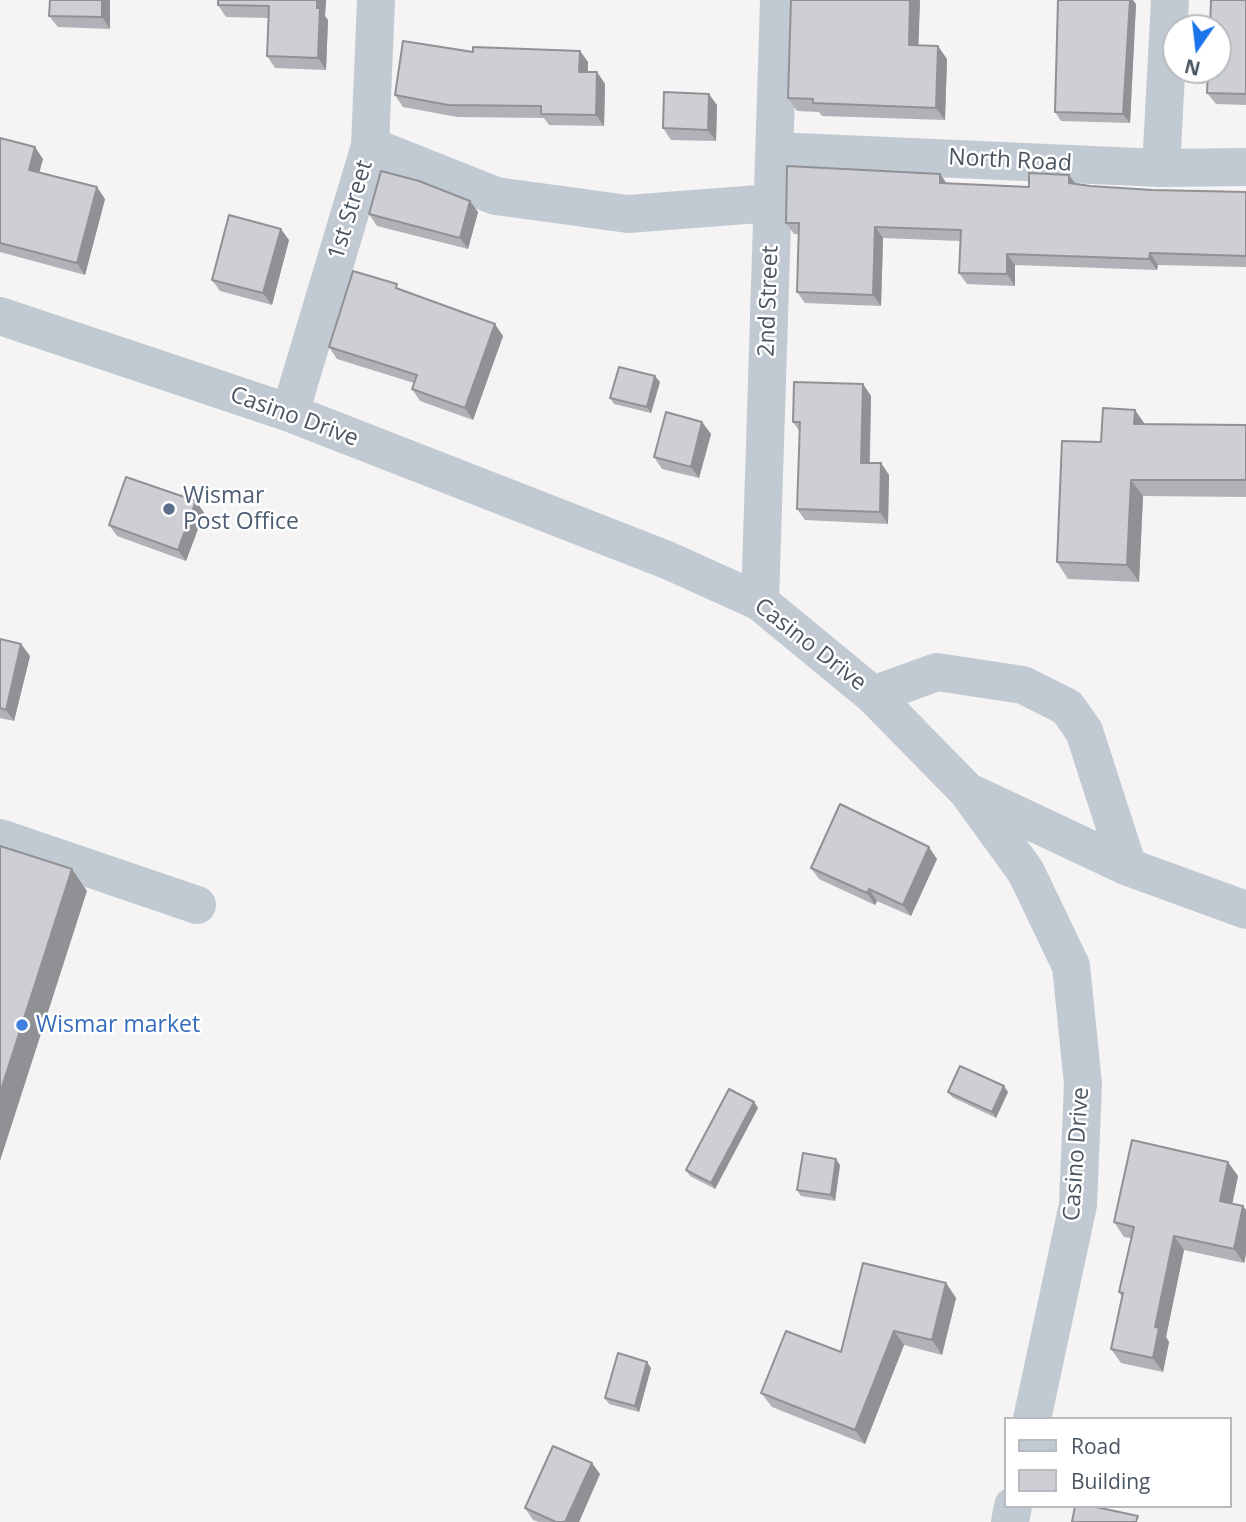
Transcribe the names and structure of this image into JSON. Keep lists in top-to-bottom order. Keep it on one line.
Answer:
{"streets":{"street":["North Road","1st Street","2nd Street","Casino Drive"]},"crossings":[["North Road","2nd Street"],["1st Street","Casino Drive"],["2nd Street","Casino Drive"]],"places":["Wismar Post Office","Wismar market"],"legend":["Road","Building"],"north":"bottom"}
